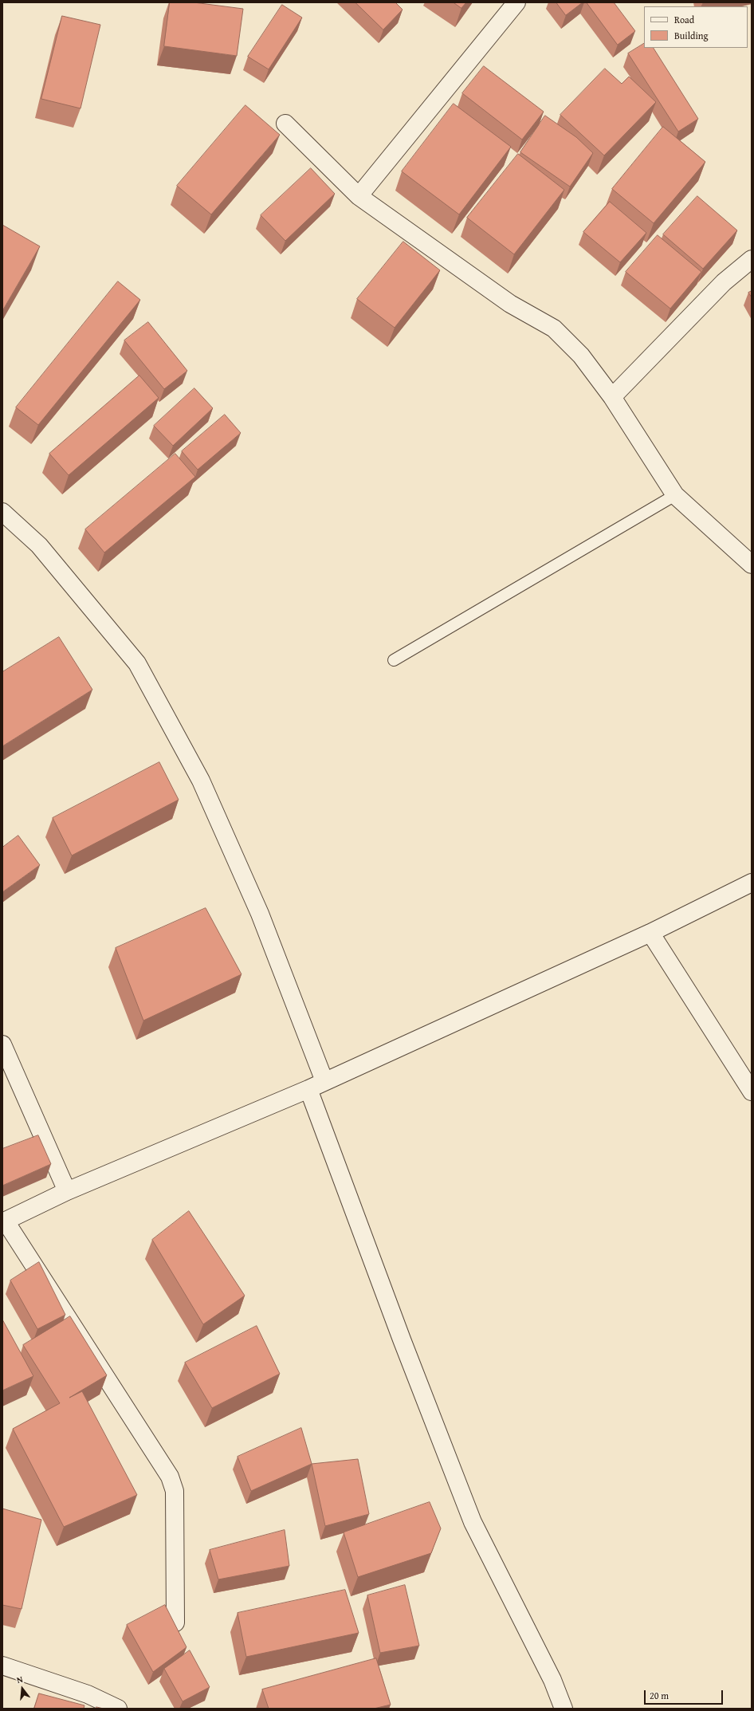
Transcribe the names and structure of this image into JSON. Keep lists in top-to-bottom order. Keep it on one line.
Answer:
{"legend":["Road","Building"],"scale_bar":"20 m","north":"top"}
